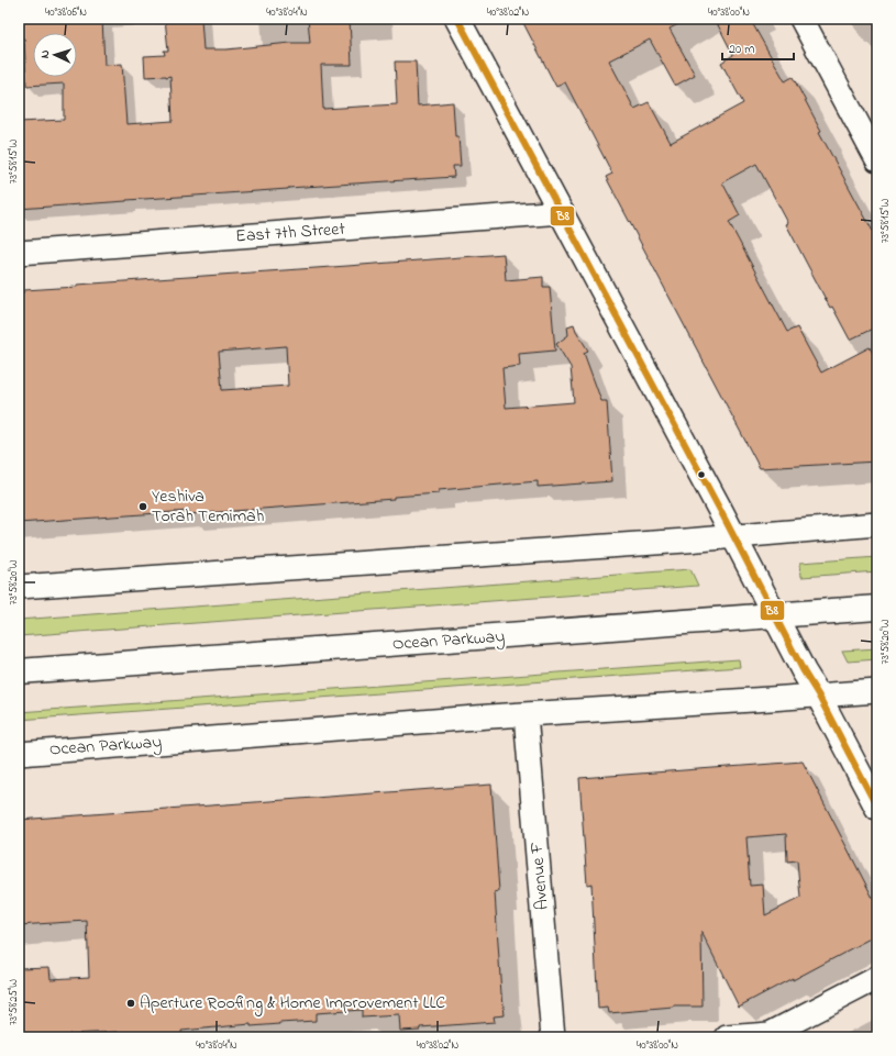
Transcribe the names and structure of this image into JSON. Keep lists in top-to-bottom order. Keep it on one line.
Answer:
{"streets":{"street":["East 7th Street","Ocean Parkway","Avenue F"]},"crossings":[["Ocean Parkway","Avenue F"]],"places":["Yeshiva Torah Temimah","Aperture Roofing & Home Improvement LLC"],"lines":["transit line B8"],"scale_bar":"20 m","north":"left","coordinates":["40°38'06\"N","40°38'04\"N","40°38'02\"N","40°38'00\"N","73°58'15\"W","73°58'20\"W","73°58'25\"W"]}
